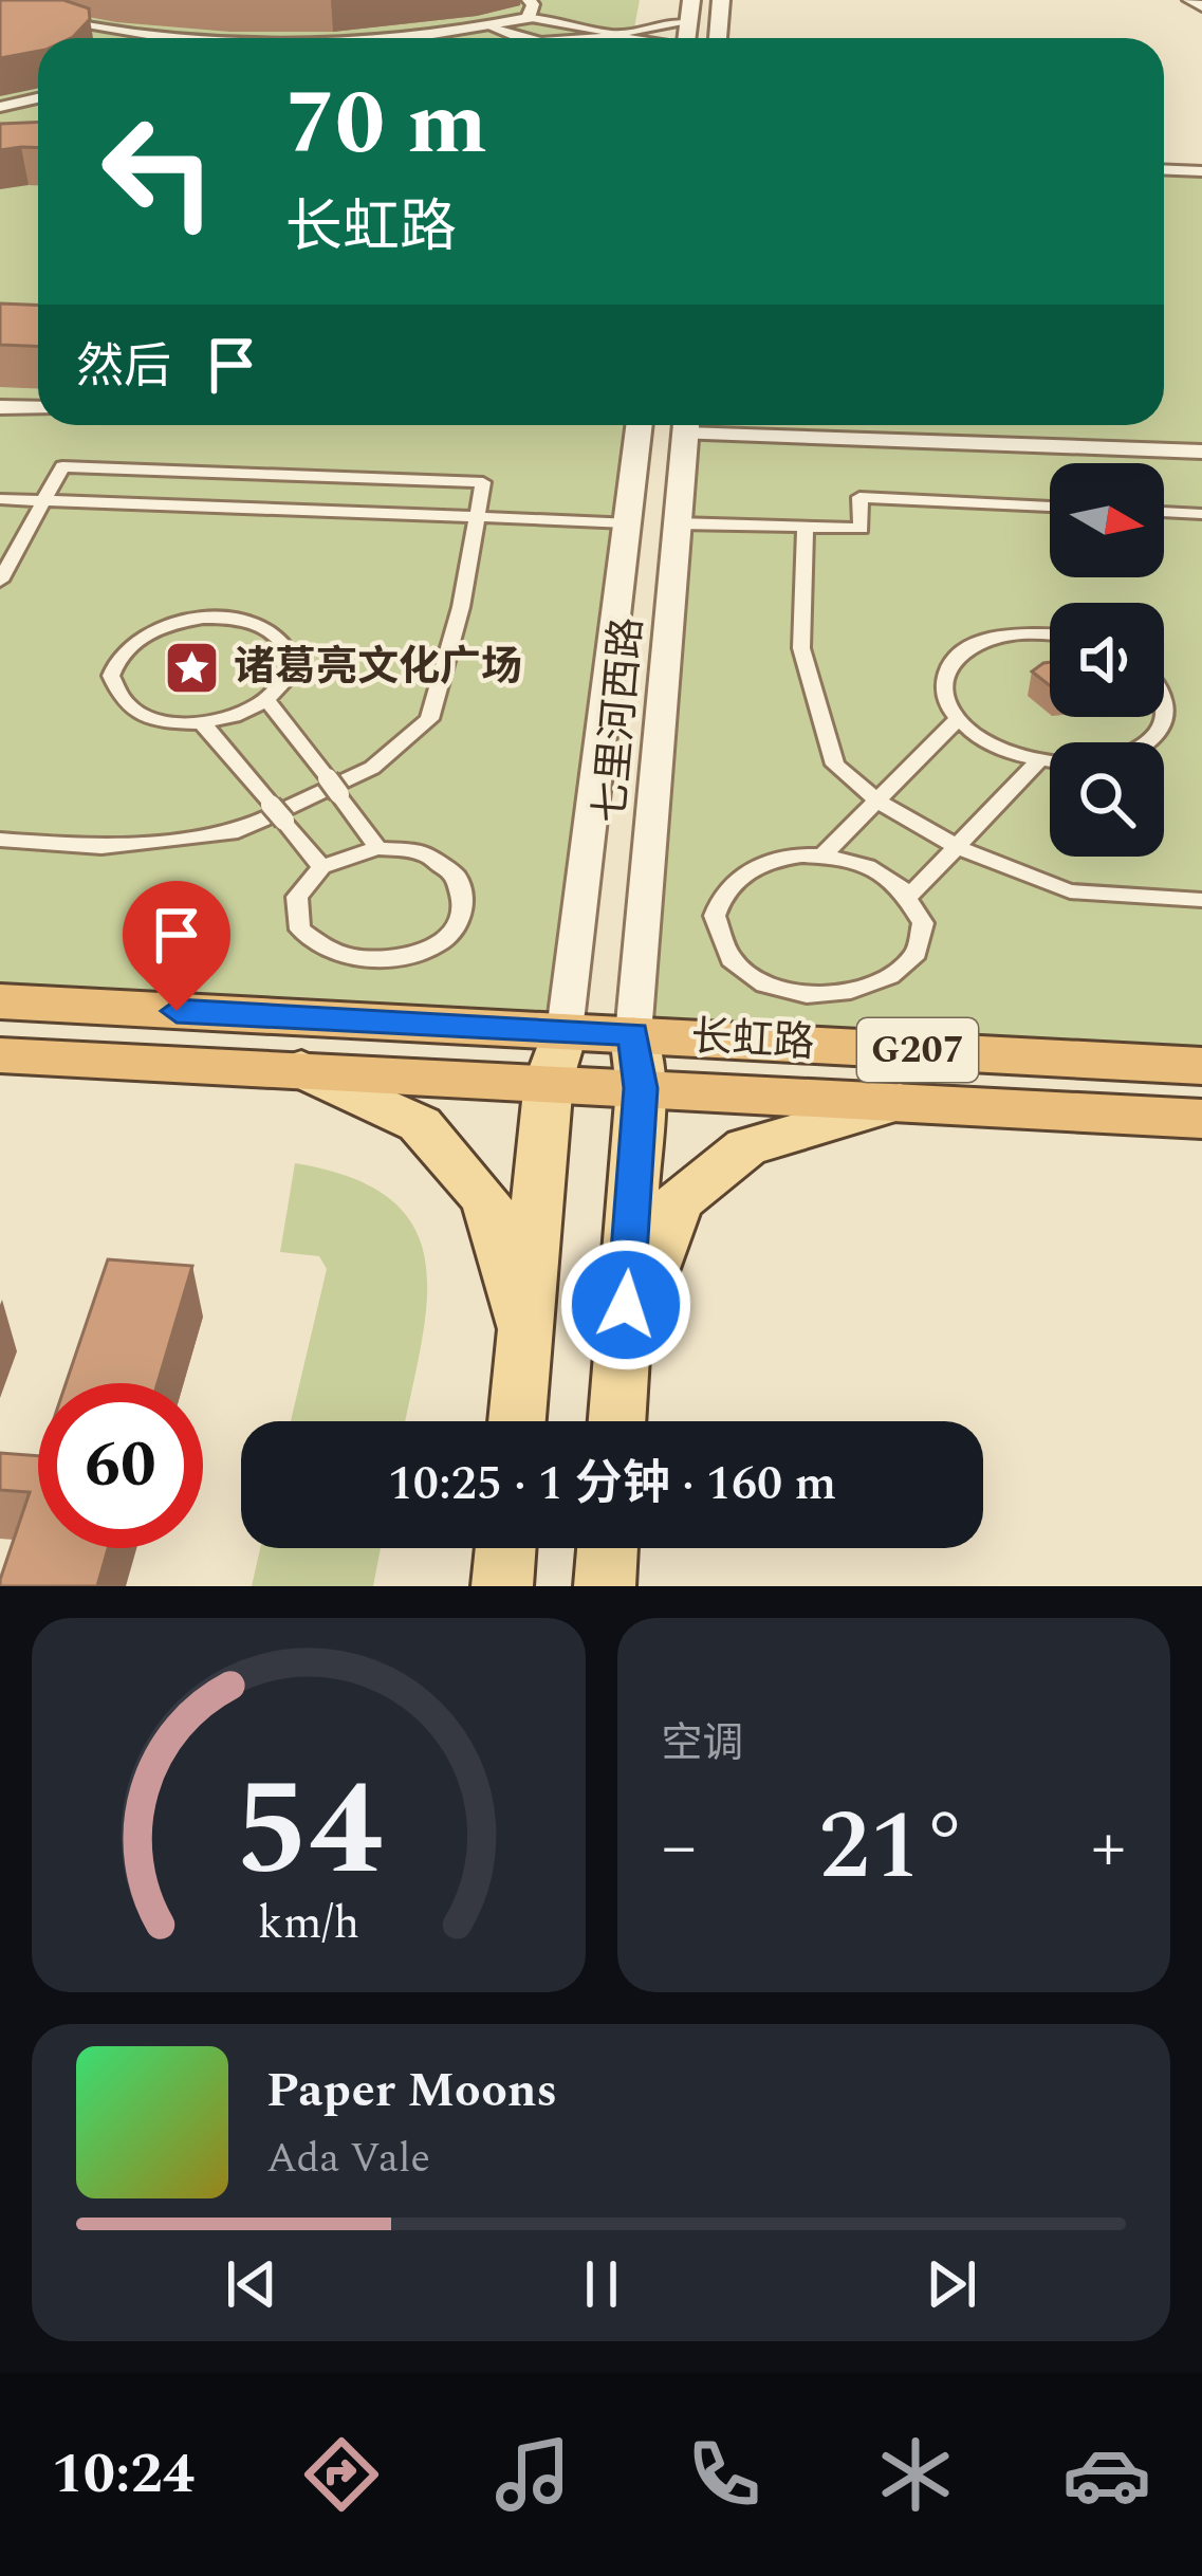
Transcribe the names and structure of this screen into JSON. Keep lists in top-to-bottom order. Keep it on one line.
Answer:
{"streets":{"highway":["长虹路","G207"],"street":["七里河西路"]},"crossings":[["七里河西路","长虹路"]],"places":{"place":["诸葛亮文化广场"]},"north":"right","page":{"turn":["70 m","长虹路"],"then":"然后","limit":"60","trip":"10:25 · 1 分钟 · 160 m","tile":"空调","heat":["−","21°","+"],"song":["Paper Moons","Ada Vale"],"tabs":"10:24","gauge":["54","km/h"]}}
